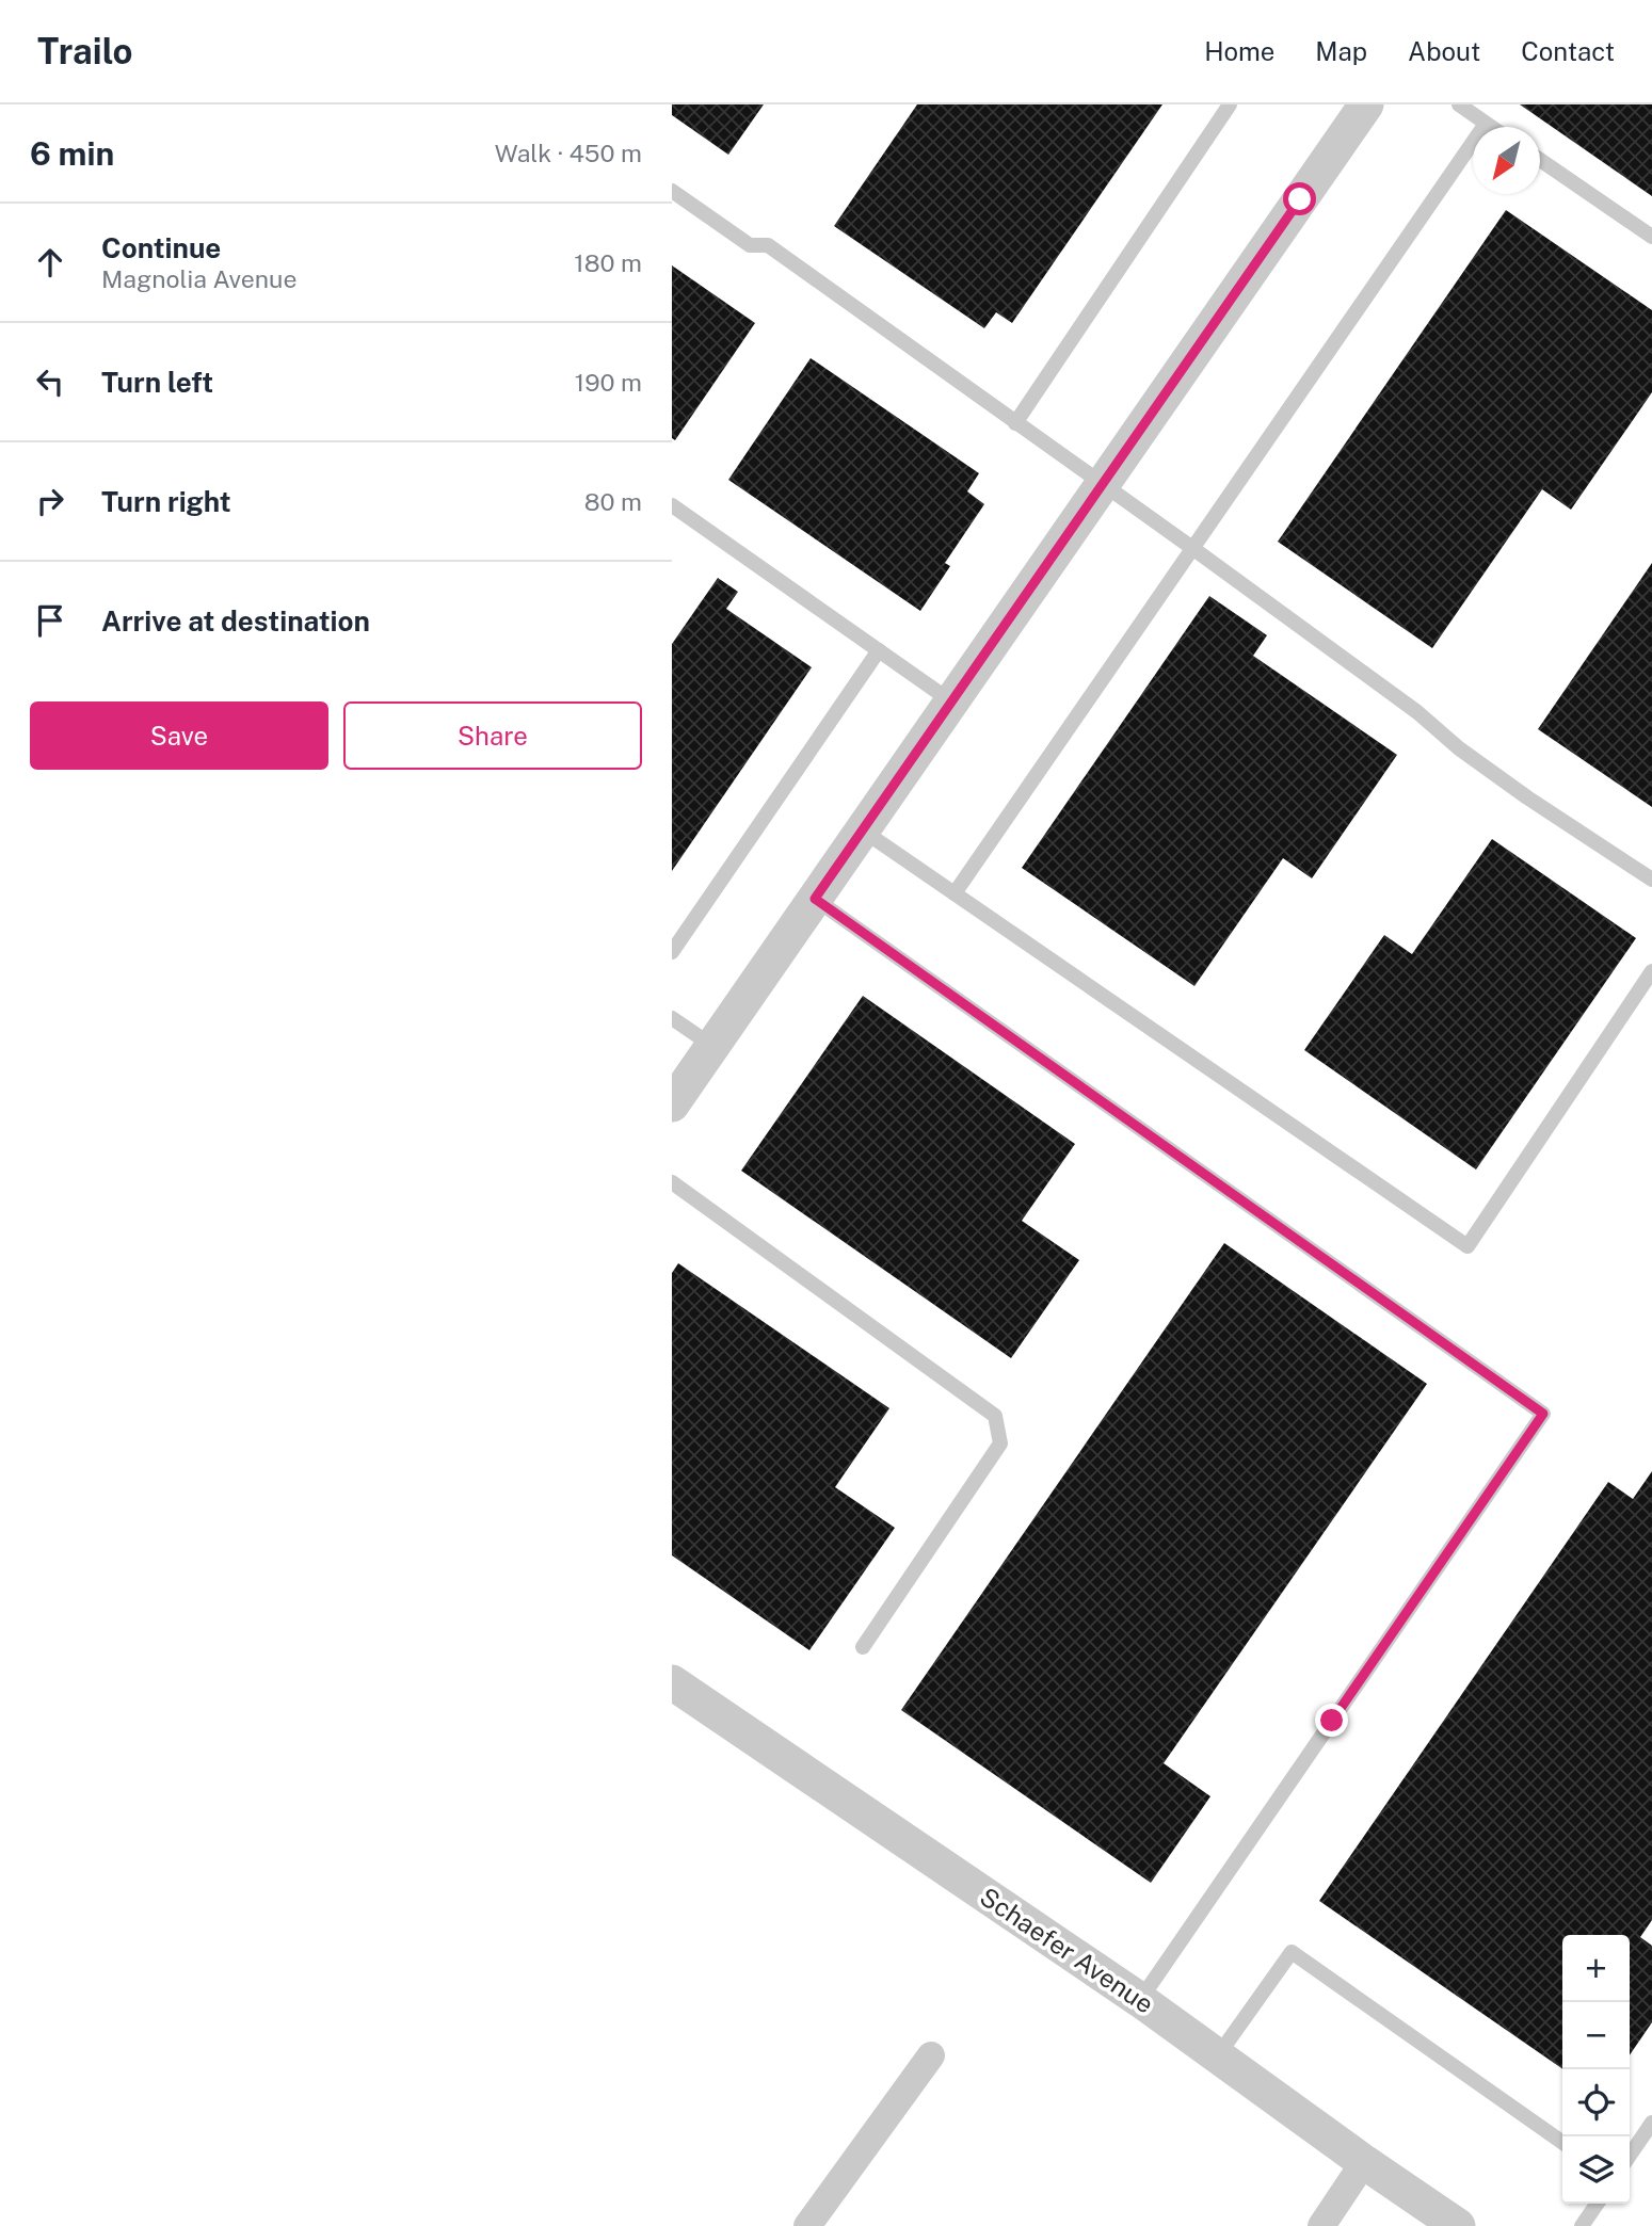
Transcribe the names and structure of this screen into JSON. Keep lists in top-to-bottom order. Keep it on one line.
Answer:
{"streets":{"street":["Schaefer Avenue"]},"north":"bottom left","page":{"header":"Trailo","nav":["Home","Map","About","Contact"],"heading":["6 min","Walk · 450 m"],"list":[["Continue","Magnolia Avenue","180 m"],["Turn left","190 m"],["Turn right","80 m"],"Arrive at destination"],"buttons":["Save","Share"],"map_buttons":["+","−"]}}
